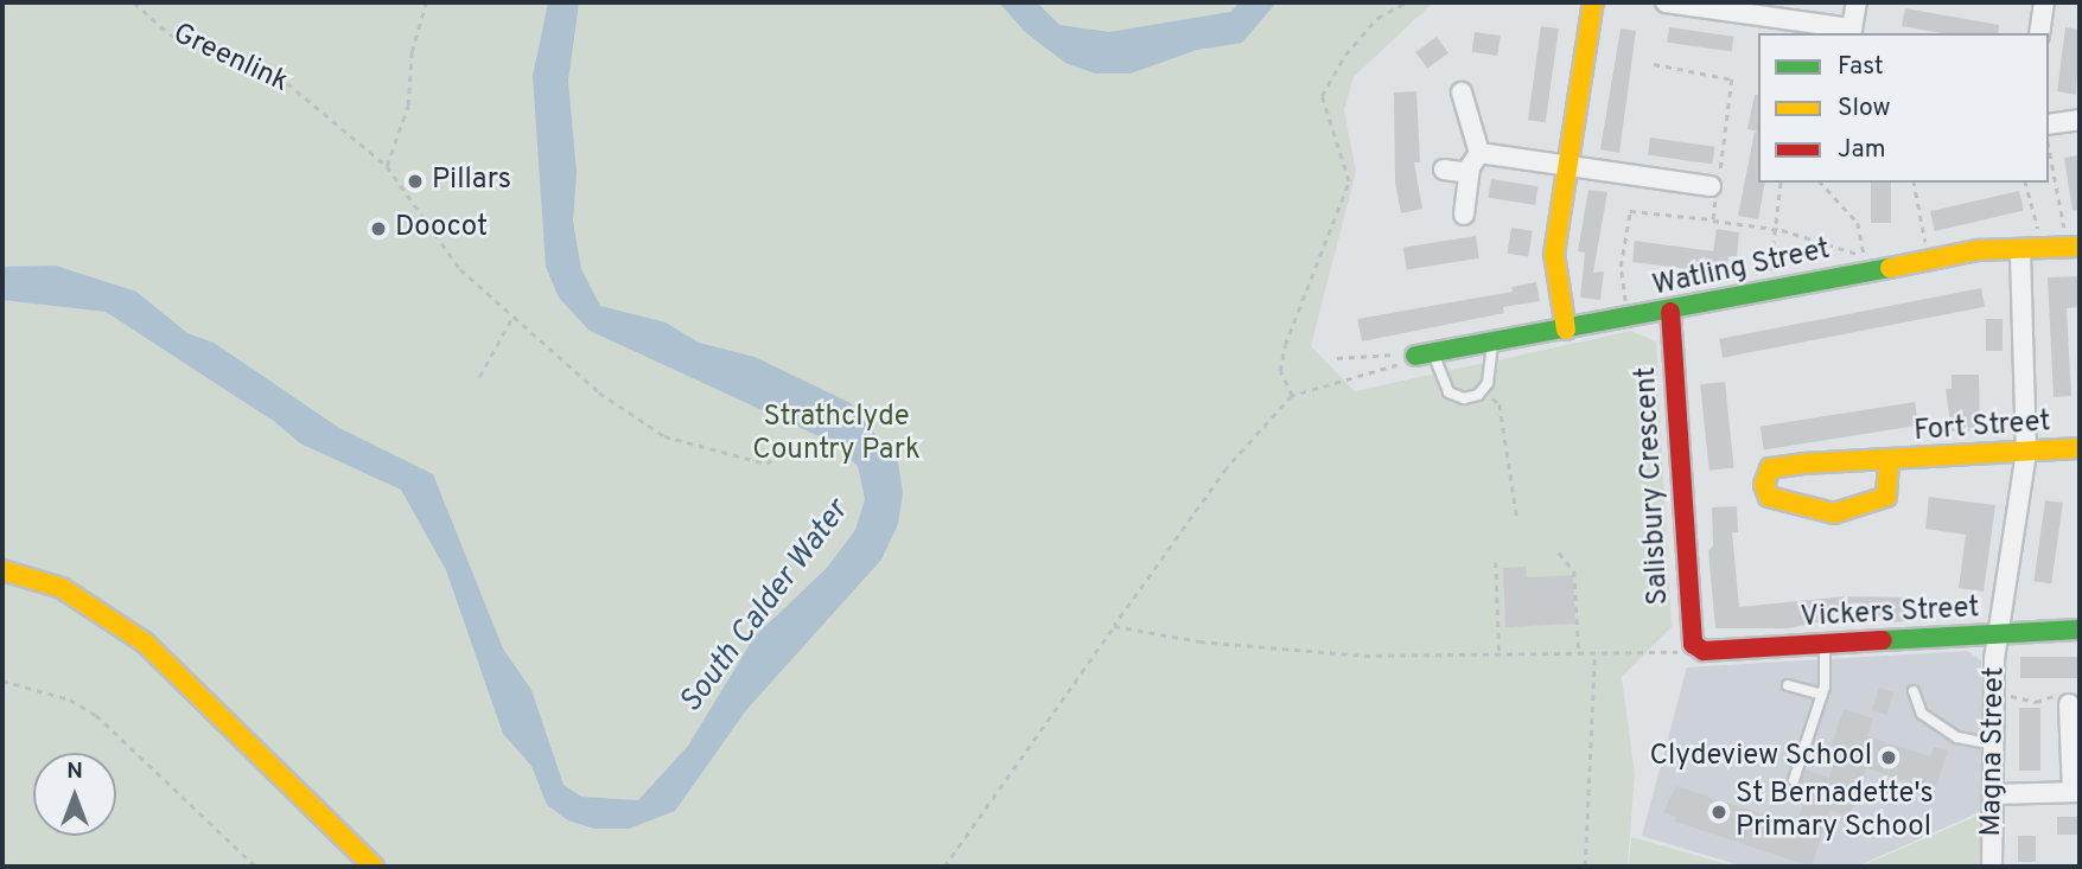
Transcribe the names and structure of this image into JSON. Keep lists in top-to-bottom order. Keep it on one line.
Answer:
{"streets":{"street":["Watling Street","Fort Street","Salisbury Crescent","Vickers Street","Magna Street"],"path":["Greenlink"]},"crossings":[["Watling Street","Salisbury Crescent"],["Watling Street","Magna Street"],["Fort Street","Magna Street"],["Salisbury Crescent","Vickers Street"],["Vickers Street","Magna Street"]],"water":["South Calder Water"],"parks":["Strathclyde Country Park"],"places":["Pillars","Doocot","Clydeview School","St Bernadette's Primary School"],"legend":["Fast","Slow","Jam"],"north":"top"}
